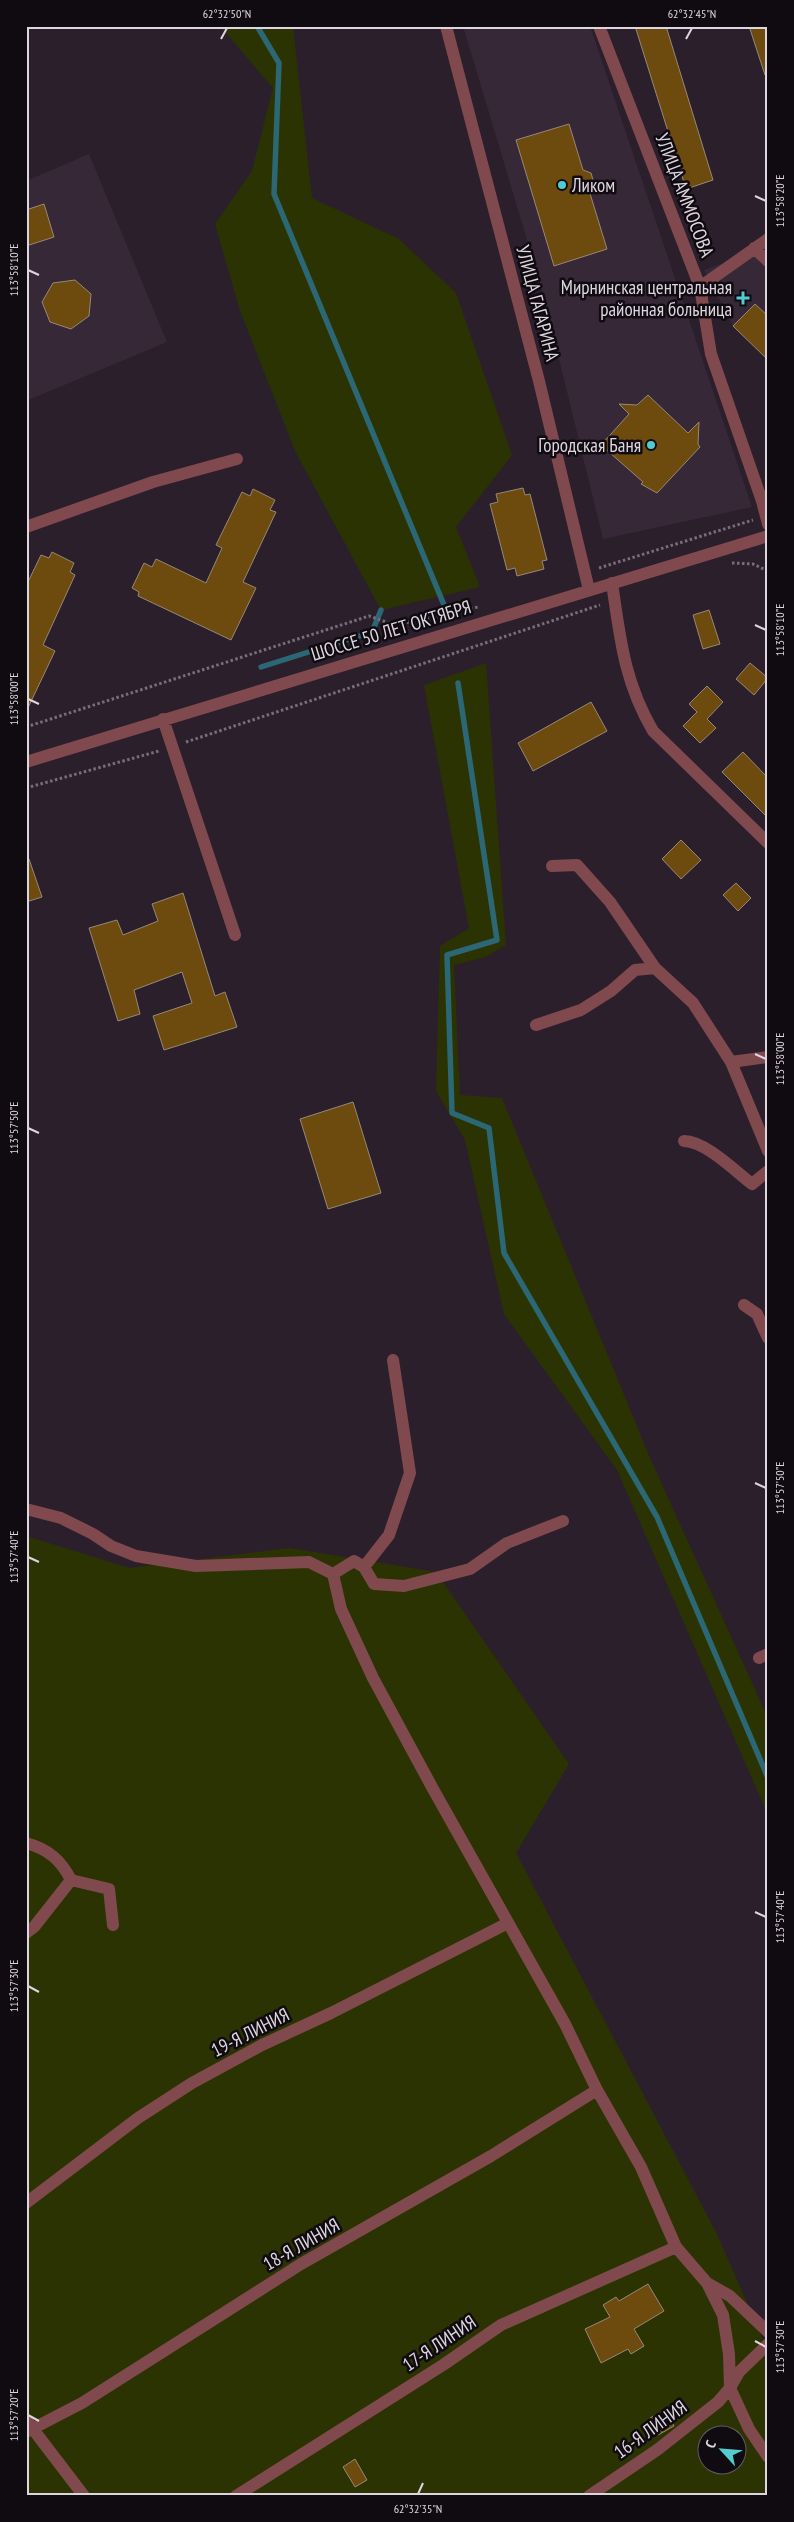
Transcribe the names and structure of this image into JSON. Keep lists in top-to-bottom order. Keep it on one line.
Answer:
{"streets":{"street":["УЛИЦА АММОСОВА","УЛИЦА ГАГАРИНА","ШОССЕ 50 ЛЕТ ОКТЯБРЯ","19-Я ЛИНИЯ","18-Я ЛИНИЯ","17-Я ЛИНИЯ","16-Я ЛИНИЯ"]},"crossings":[["УЛИЦА ГАГАРИНА","ШОССЕ 50 ЛЕТ ОКТЯБРЯ"]],"places":{"other":["Ликом","Городская Баня"],"health":["Мирнинская центральная районная больница"]},"north":"top left","coordinates":["62°32'50\"N","62°32'45\"N","113°58'20\"E","113°58'10\"E","113°58'00\"E","113°57'50\"E","113°57'40\"E","113°57'30\"E","113°57'20\"E","62°32'35\"N"]}
